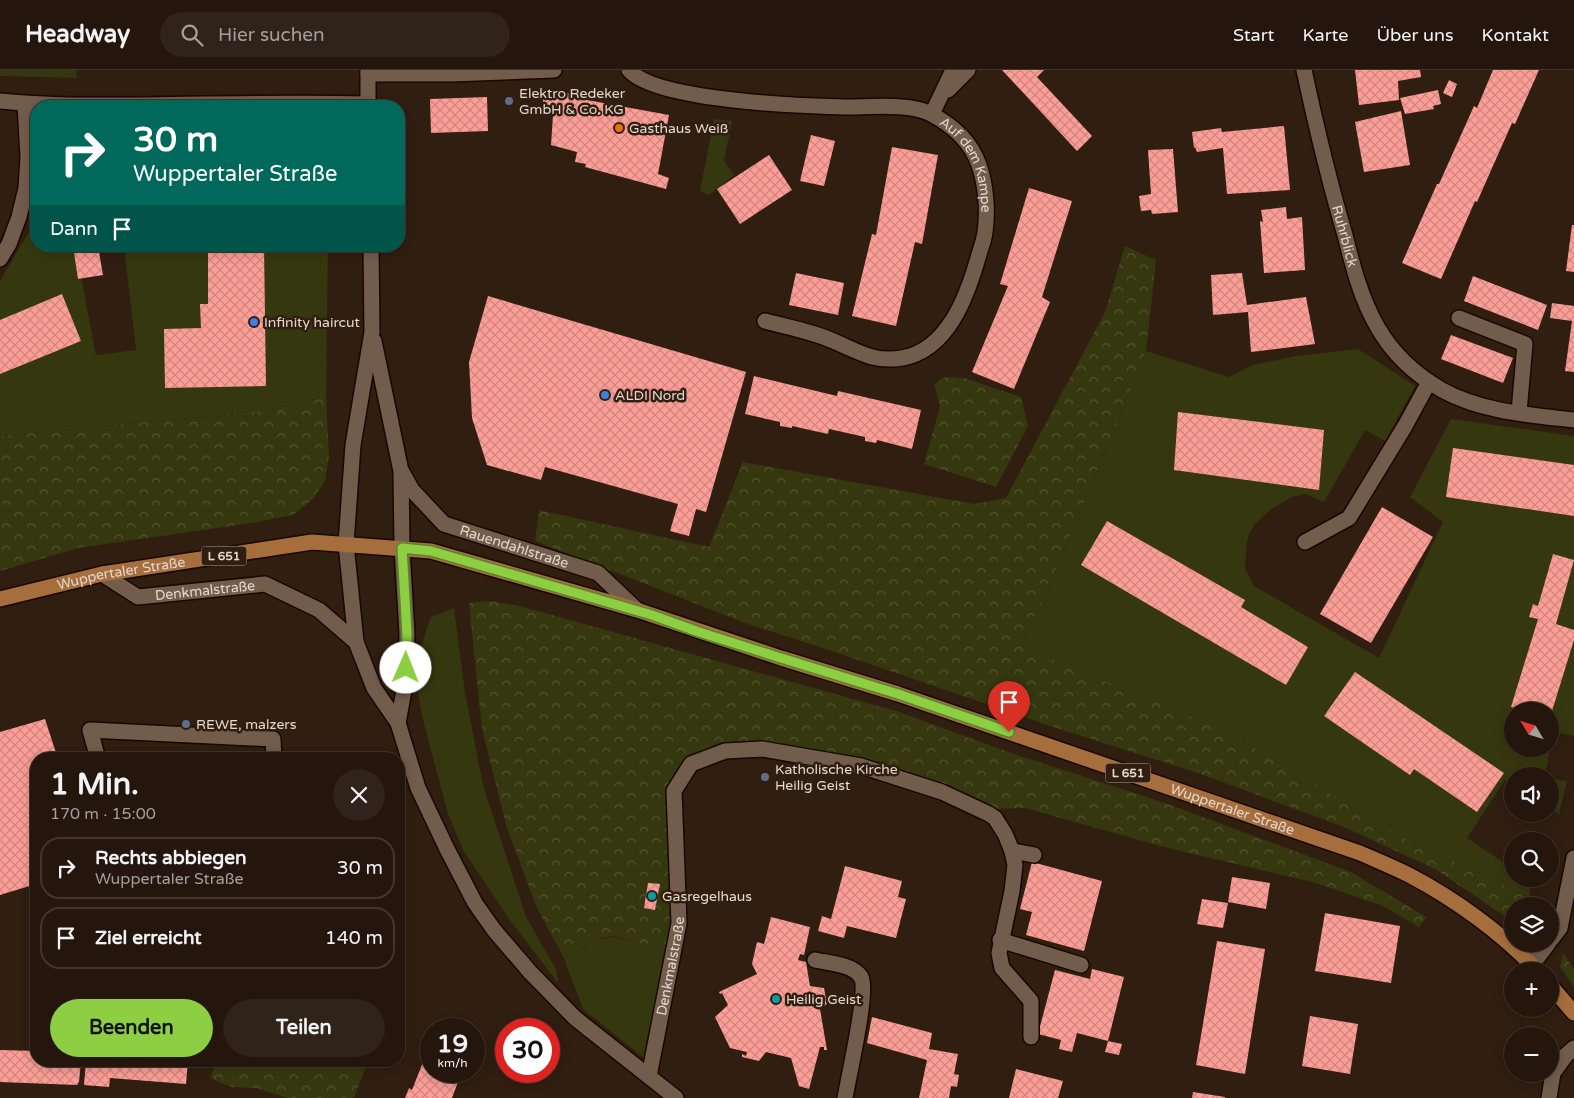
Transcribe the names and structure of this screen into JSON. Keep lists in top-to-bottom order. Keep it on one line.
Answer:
{"streets":{"main road":["L 651","Wuppertaler Straße"],"street":["Auf dem Kampe","Ruhrblick","Rauendahlstraße","Denkmalstraße"]},"crossings":[["Rauendahlstraße","Wuppertaler Straße"],["Rauendahlstraße","Denkmalstraße"],["Wuppertaler Straße","Denkmalstraße"]],"places":["Elektro Redeker GmbH & Co. KG","Gasthaus Weiß","Infinity haircut","ALDI Nord","REWE, malzers","Katholische Kirche Heilig Geist","Gasregelhaus","Heilig Geist"],"north":"top left","page":{"header":"Headway","search":"Hier suchen","nav":["Start","Karte","Über uns","Kontakt"],"turn":["30 m","Wuppertaler Straße"],"then":"Dann","map_buttons":["+","−"],"heading":["1 Min.","170 m · 15:00"],"list":[{"name":"Rechts abbiegen","note":"Wuppertaler Straße","value":"30 m"},{"name":"Ziel erreicht","value":"140 m"}],"buttons":["Beenden","Teilen"],"speed":"19 km/h","limit":"30"}}
